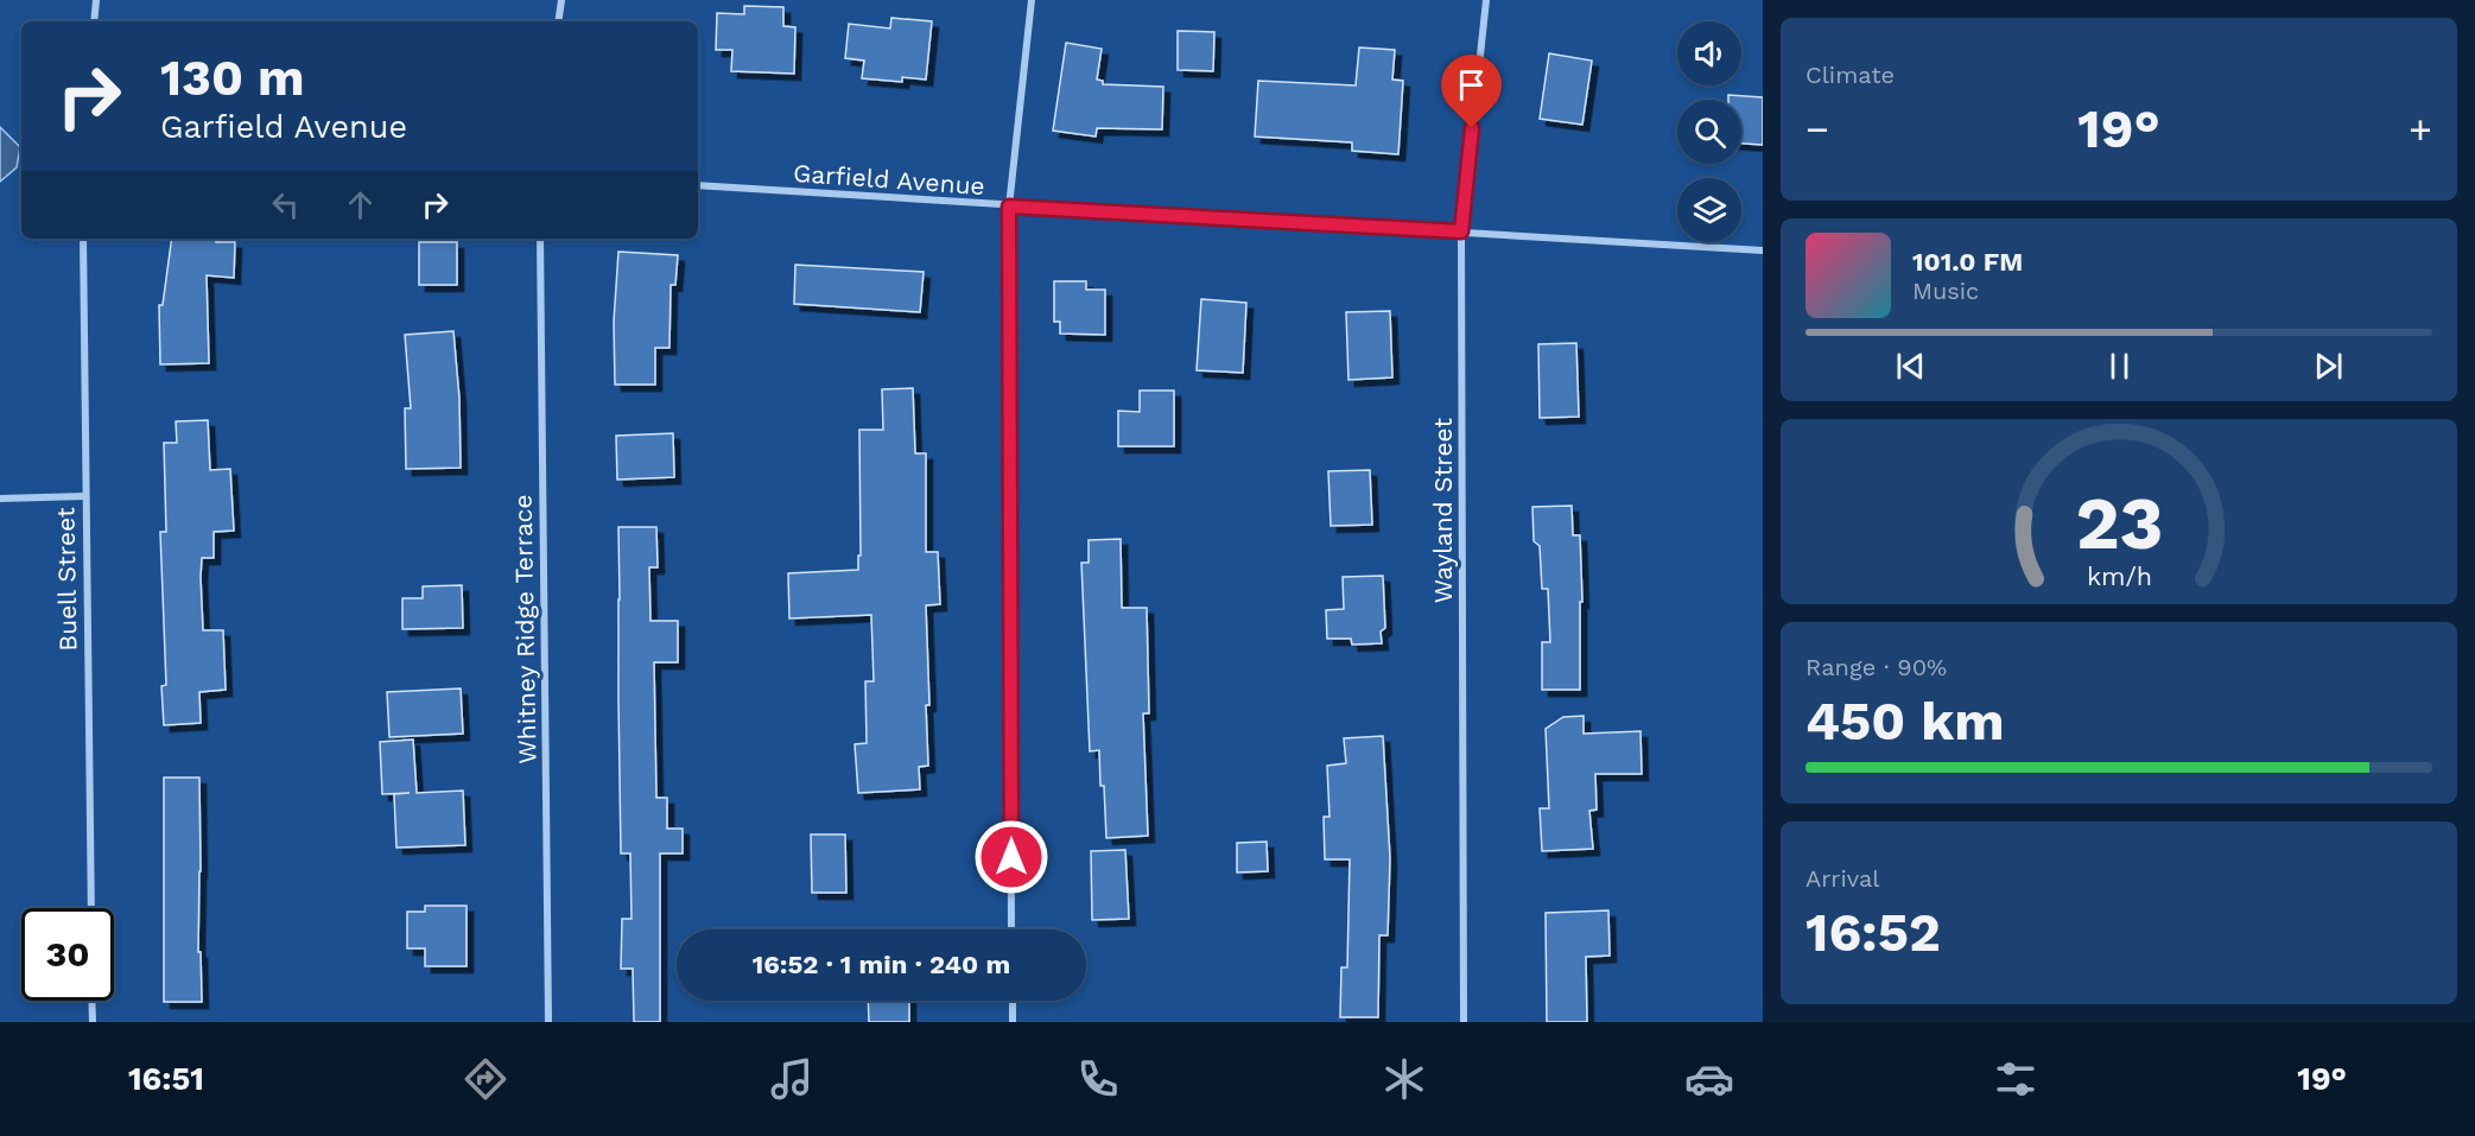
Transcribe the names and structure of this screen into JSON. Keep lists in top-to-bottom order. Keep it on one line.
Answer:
{"streets":{"street":["Garfield Avenue","Wayland Street","Buell Street","Whitney Ridge Terrace"]},"crossings":[["Garfield Avenue","Wayland Street"]],"page":{"tile":["Climate",["Range · 90%","450 km"],["Arrival","16:52"]],"turn":["130 m","Garfield Avenue"],"heat":["−","19°","+"],"song":["101.0 FM","Music"],"limit":"30","trip":"16:52 · 1 min · 240 m","tabs":["16:51","19°"],"gauge":["23","km/h"]}}
